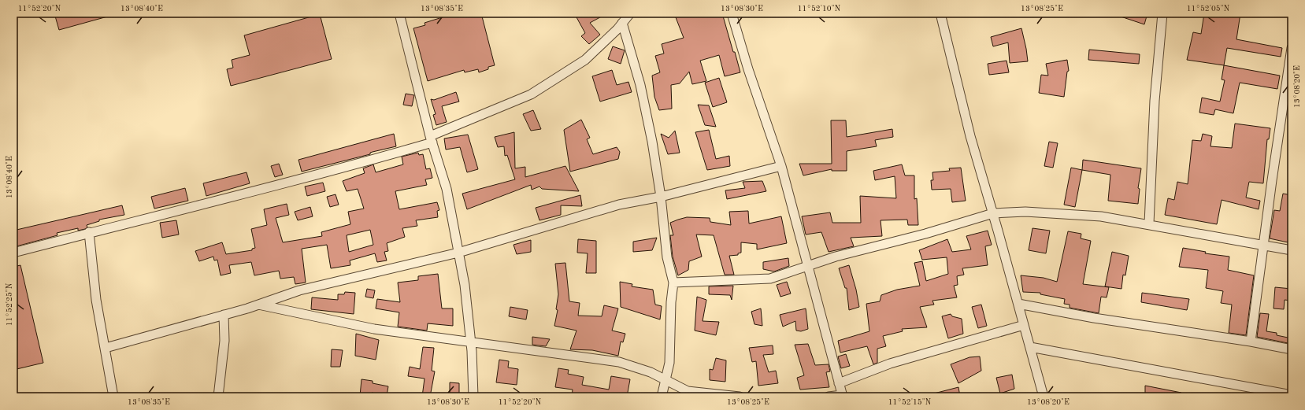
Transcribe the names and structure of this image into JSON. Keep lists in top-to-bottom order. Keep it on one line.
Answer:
{"coordinates":["11°52'20\"N","13°08'40\"E","13°08'35\"E","13°08'30\"E","11°52'10\"N","13°08'25\"E","11°52'05\"N","13°08'20\"E","11°52'25\"N","11°52'15\"N"]}
